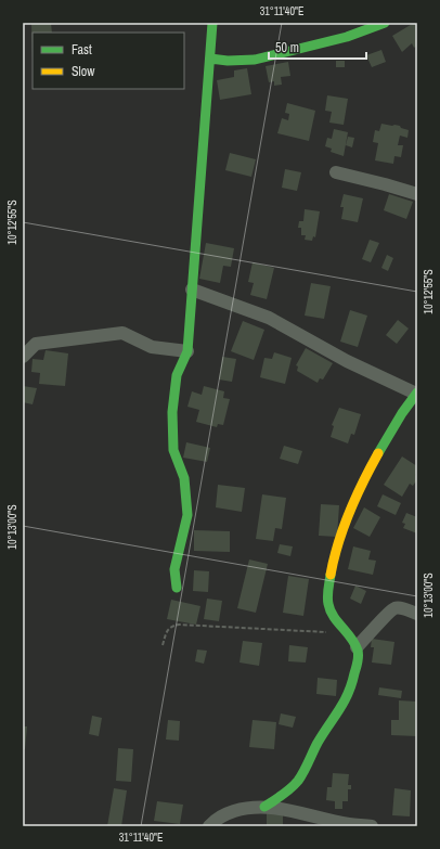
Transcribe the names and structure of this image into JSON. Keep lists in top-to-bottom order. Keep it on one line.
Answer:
{"legend":["Fast","Slow"],"scale_bar":"50 m","coordinates":["31°11'40\"E","10°12'55\"S","10°13'00\"S"]}
